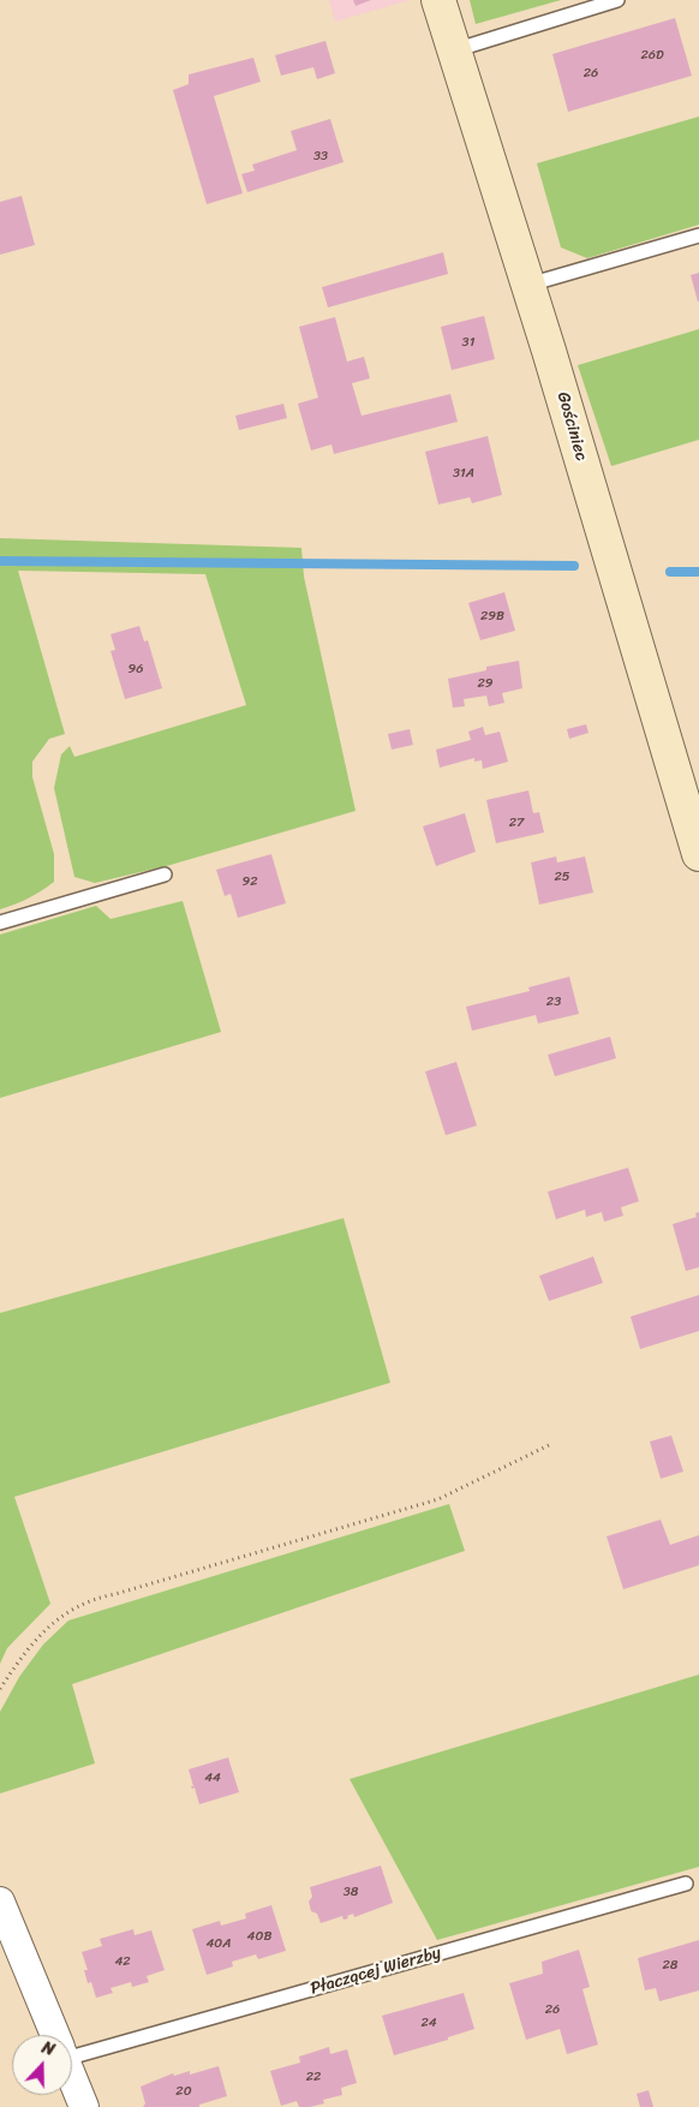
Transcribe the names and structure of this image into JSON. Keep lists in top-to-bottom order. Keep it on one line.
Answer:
{"streets":{"street":["Gościniec"],"lane":["Płaczącej Wierzby"]},"house_numbers":["26D","26","33","31","31A","29B","96","29","27","25","92","23","44","38","40B","40A","42","28","26","24","22","20"],"north":"top"}
